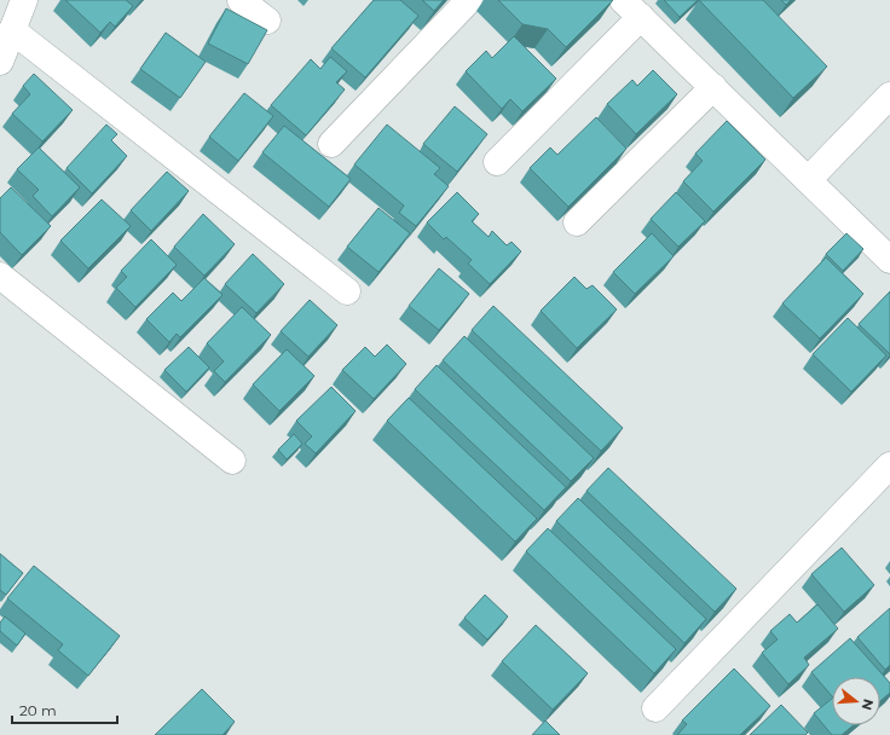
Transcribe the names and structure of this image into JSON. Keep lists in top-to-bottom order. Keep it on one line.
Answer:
{"scale_bar":"20 m","north":"right"}
